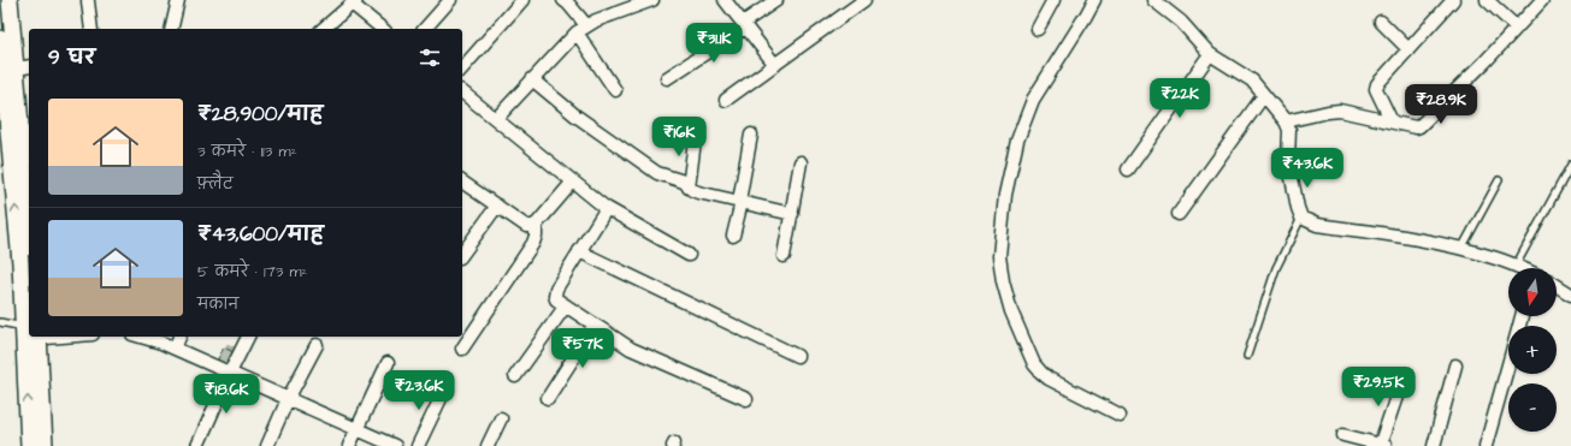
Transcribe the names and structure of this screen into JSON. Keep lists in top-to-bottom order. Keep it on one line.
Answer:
{"north":"bottom","page":{"price":["₹31.1K","₹22K","₹28.9K","₹16K","₹43.6K","₹57K","₹29.5K","₹23.6K","₹18.6K"],"heading":"9 घर","list":[{"name":"₹28,900/माह","note":"3 कमरे · 113 m² · फ़्लैट"},{"name":"₹43,600/माह","note":"5 कमरे · 173 m² · मकान"}],"map_buttons":["+","−"]}}
